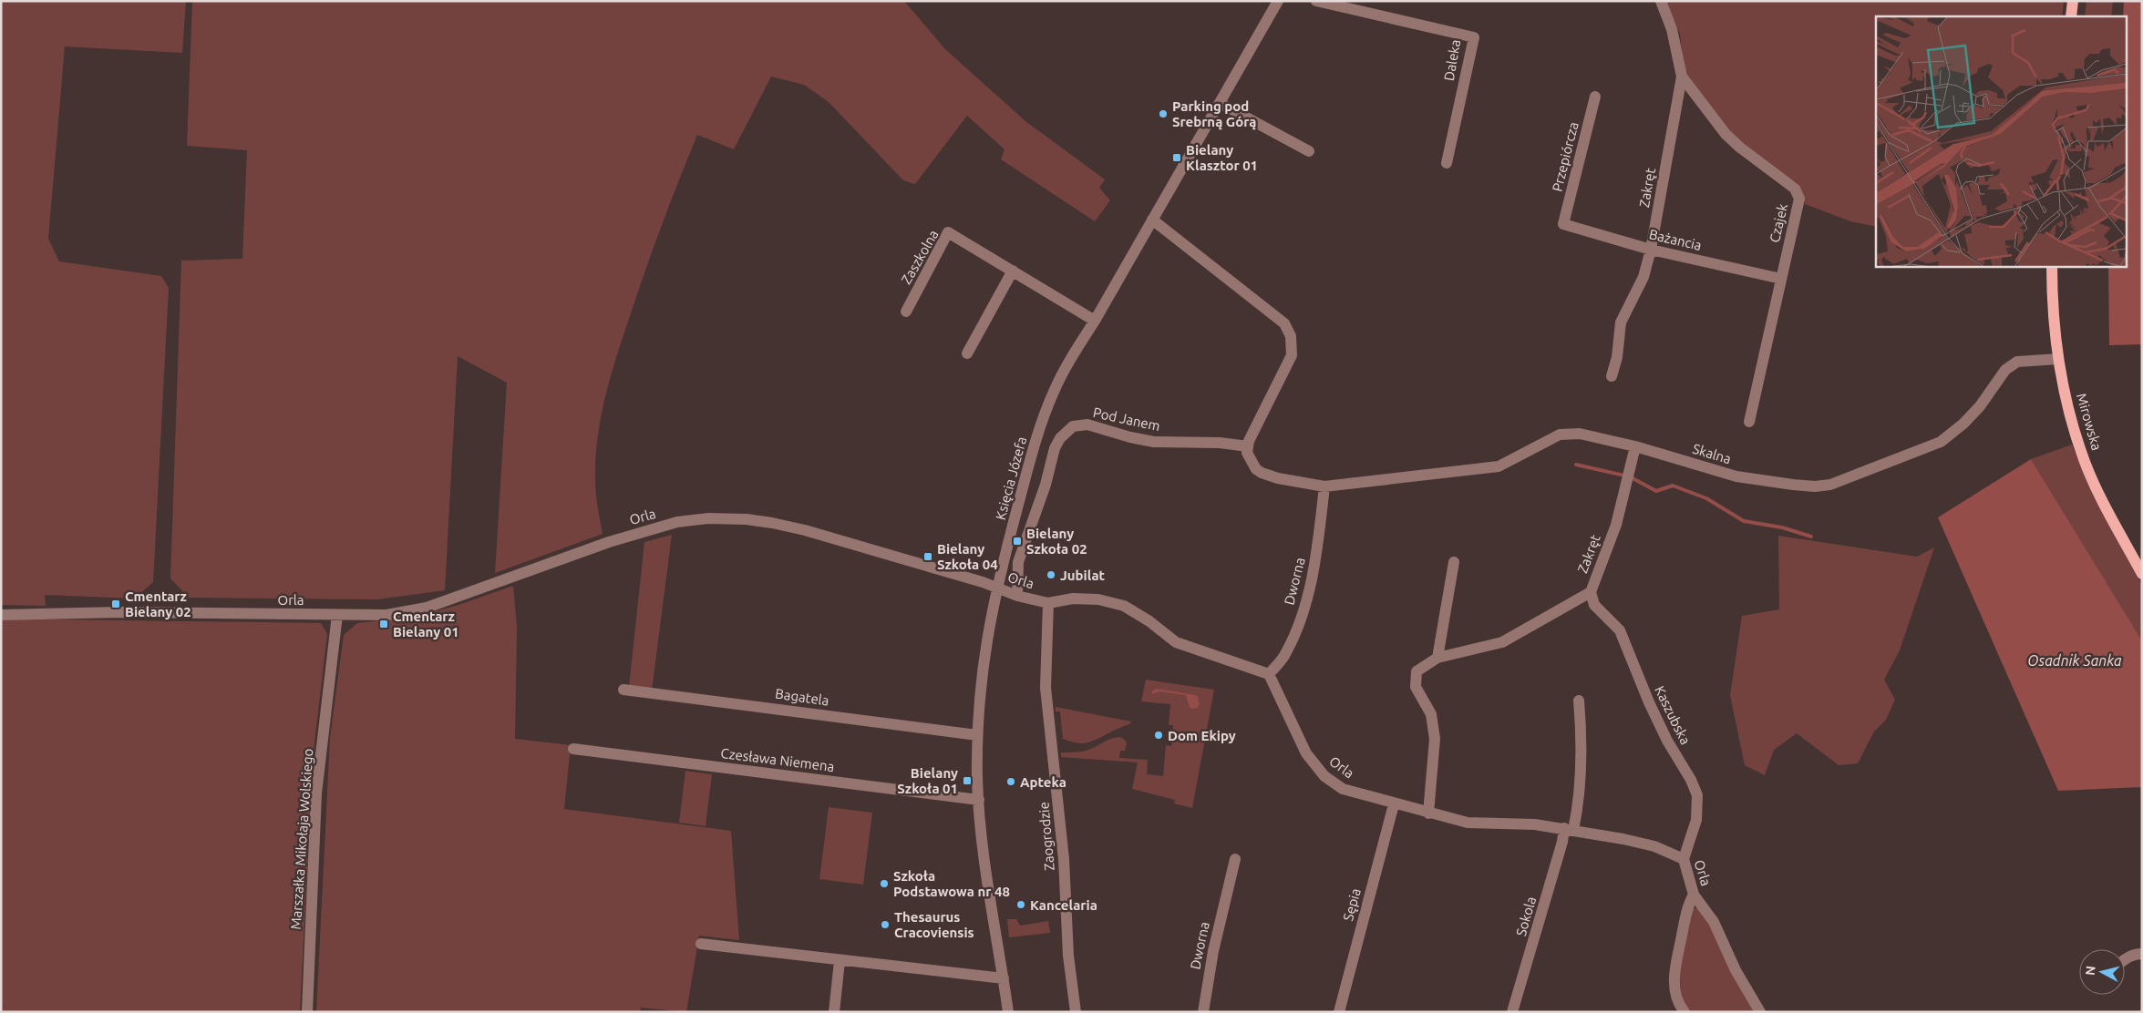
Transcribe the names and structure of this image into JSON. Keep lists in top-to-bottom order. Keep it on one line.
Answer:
{"streets":{"main road":["Mirowska"],"street":["Daleka","Przepiórcza","Zakręt","Czajek","Bażancia","Zaszkolna","Pod Janem","Skalna","Księcia Józefa","Orla","Dworna","Bagatela","Kaszubska","Czesława Niemena","Zaogrodzie","Marszałka Mikołaja Wolskiego","Sępia","Sokola"]},"crossings":[["Przepiórcza","Bażancia"],["Zakręt","Czajek"],["Zakręt","Bażancia"],["Zakręt","Skalna"],["Zakręt","Kaszubska"],["Czajek","Bażancia"],["Zaszkolna","Księcia Józefa"],["Pod Janem","Orla"],["Mirowska","Skalna"],["Skalna","Dworna"],["Księcia Józefa","Orla"],["Księcia Józefa","Bagatela"],["Księcia Józefa","Czesława Niemena"],["Orla","Dworna"],["Orla","Kaszubska"],["Orla","Zaogrodzie"],["Orla","Marszałka Mikołaja Wolskiego"],["Orla","Sępia"],["Orla","Sokola"]],"water":["Osadnik Sanka"],"places":{"other":["Parking pod Srebrną Górą","Jubilat","Dom Ekipy","Apteka","Szkoła Podstawowa nr 48","Kancelaria","Thesaurus Cracoviensis"],"transit":["Bielany Klasztor 01","Bielany Szkoła 02","Bielany Szkoła 04","Cmentarz Bielany 02","Cmentarz Bielany 01","Bielany Szkoła 01"]},"north":"left"}
